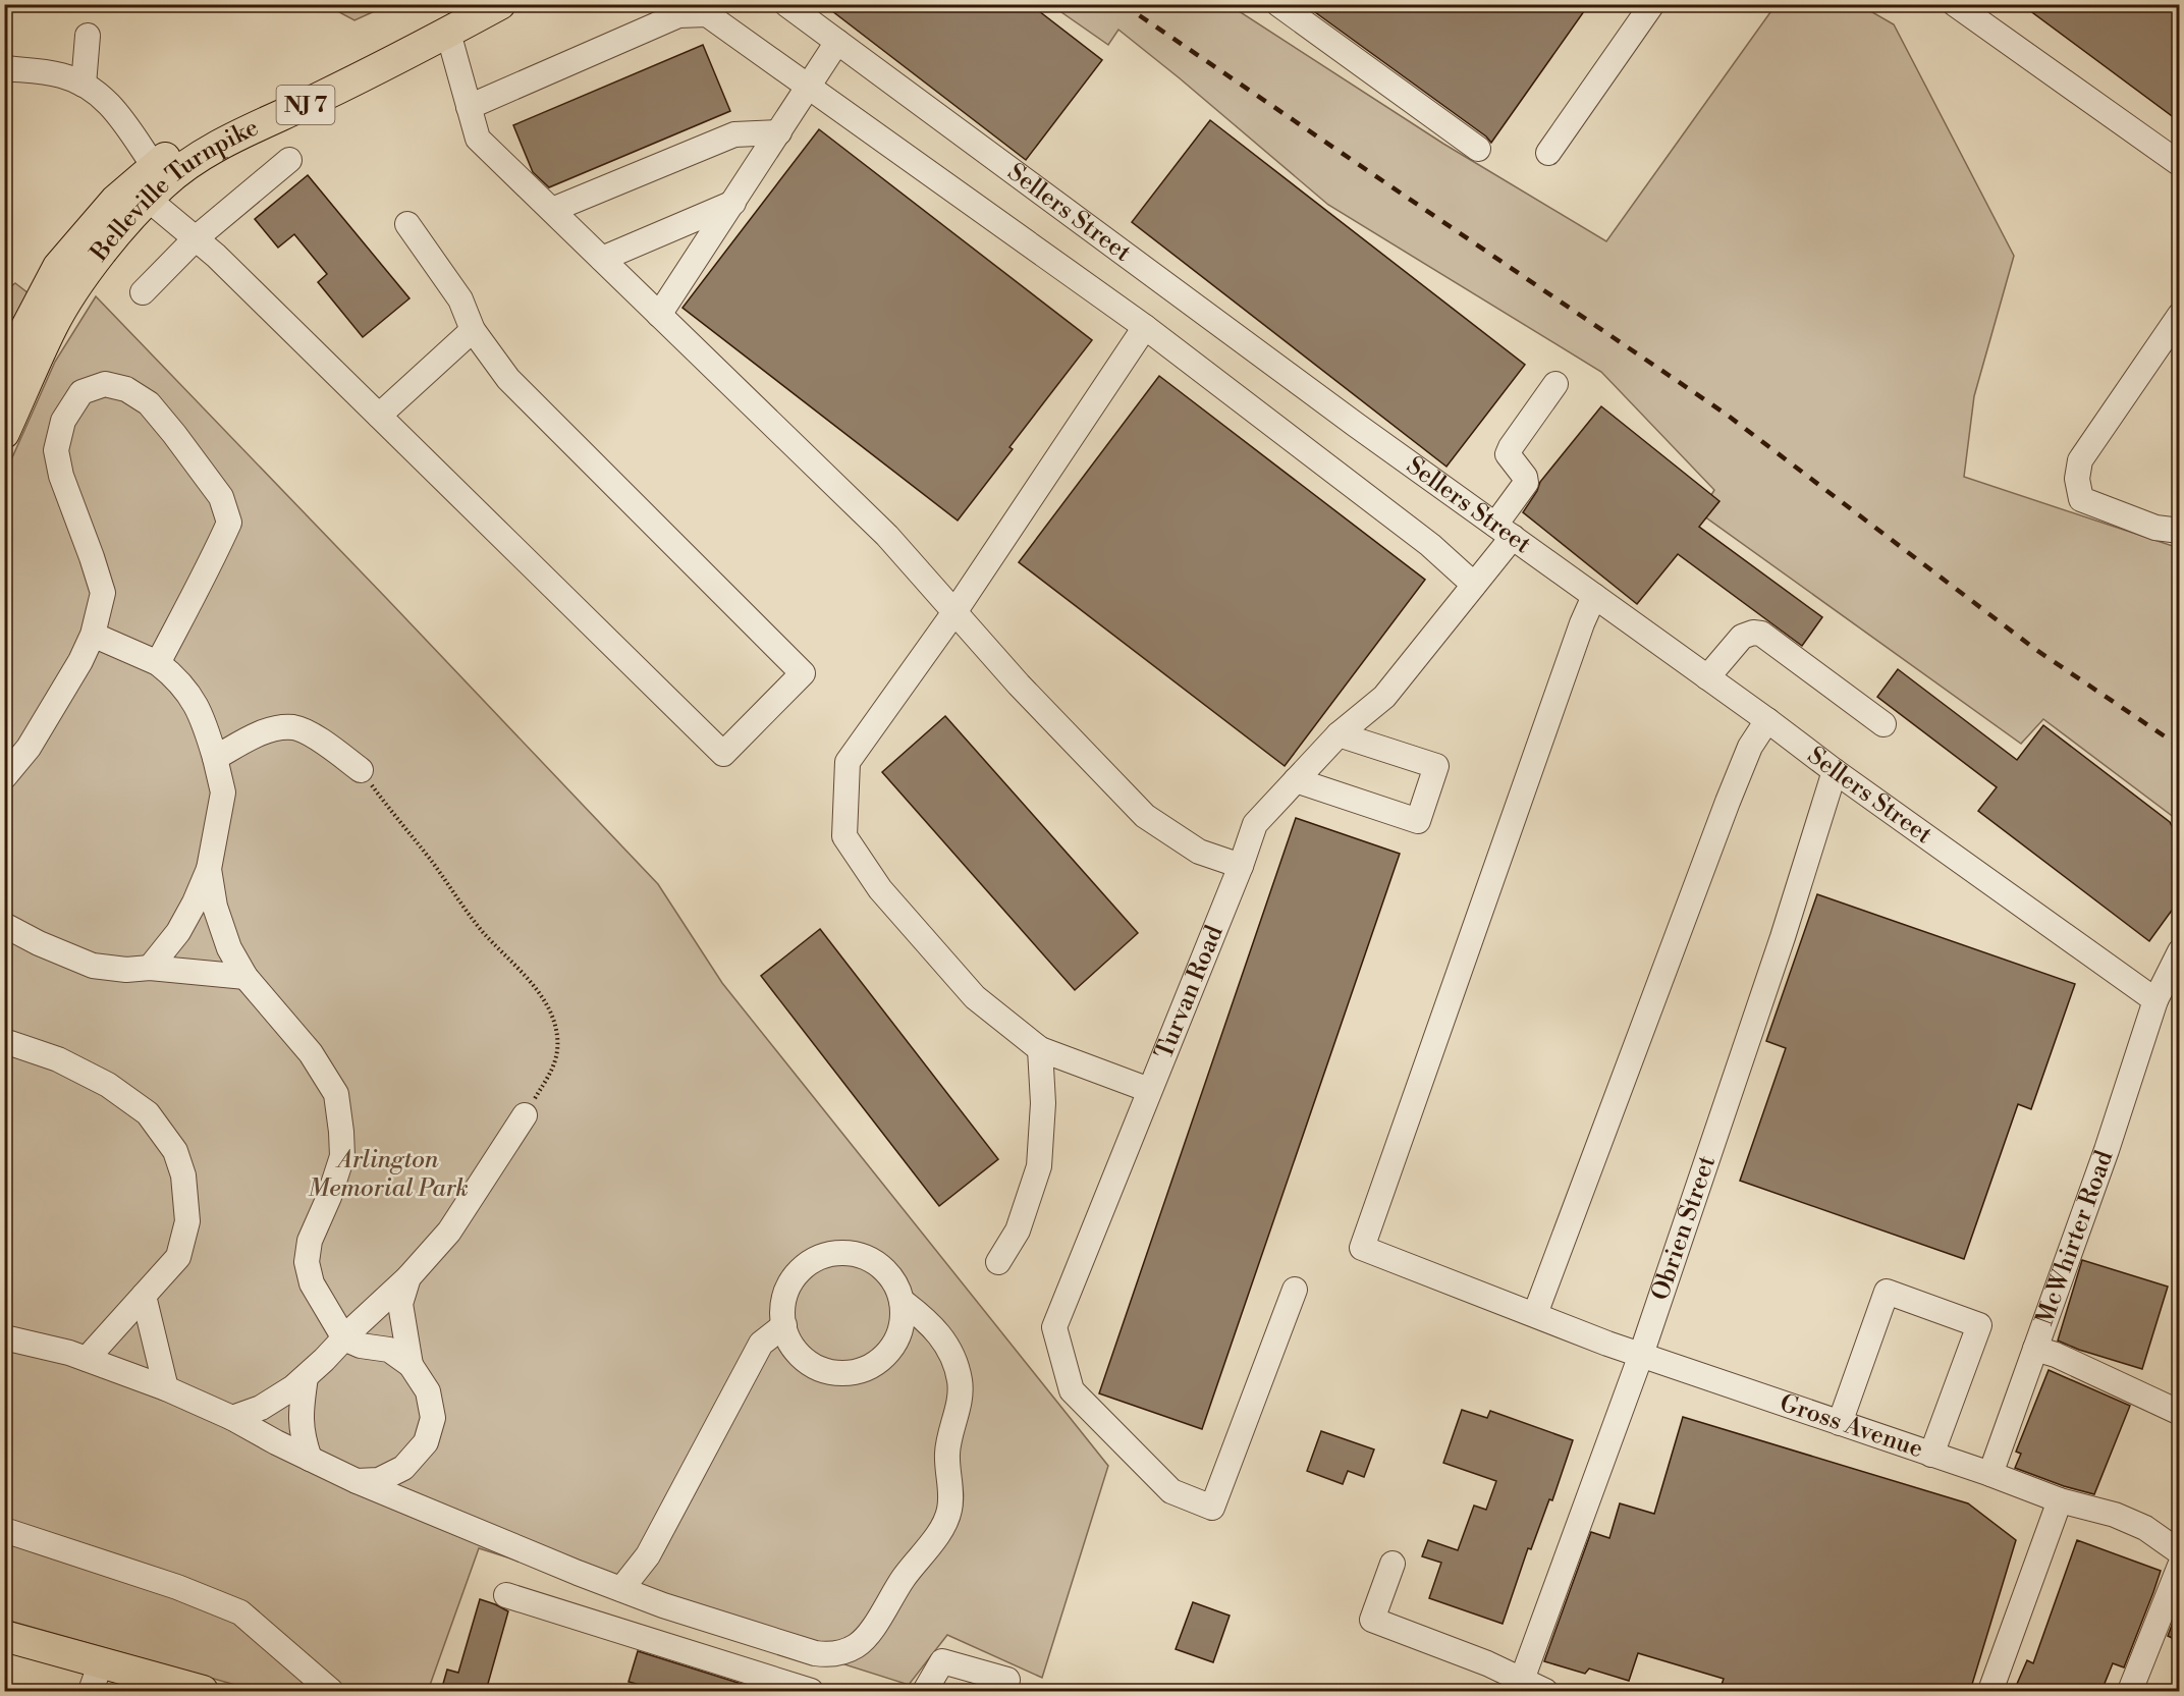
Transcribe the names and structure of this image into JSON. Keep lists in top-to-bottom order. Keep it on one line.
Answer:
{"streets":{"main road":["NJ 7","Belleville Turnpike"],"street":["Sellers Street","Turvan Road","Obrien Street","McWhirter Road","Gross Avenue"]},"crossings":[["Sellers Street","Turvan Road"],["Sellers Street","Obrien Street"],["Sellers Street","McWhirter Road"],["Sellers Street","Gross Avenue"],["Obrien Street","Gross Avenue"],["McWhirter Road","Gross Avenue"]],"parks":["Arlington Memorial Park"]}
